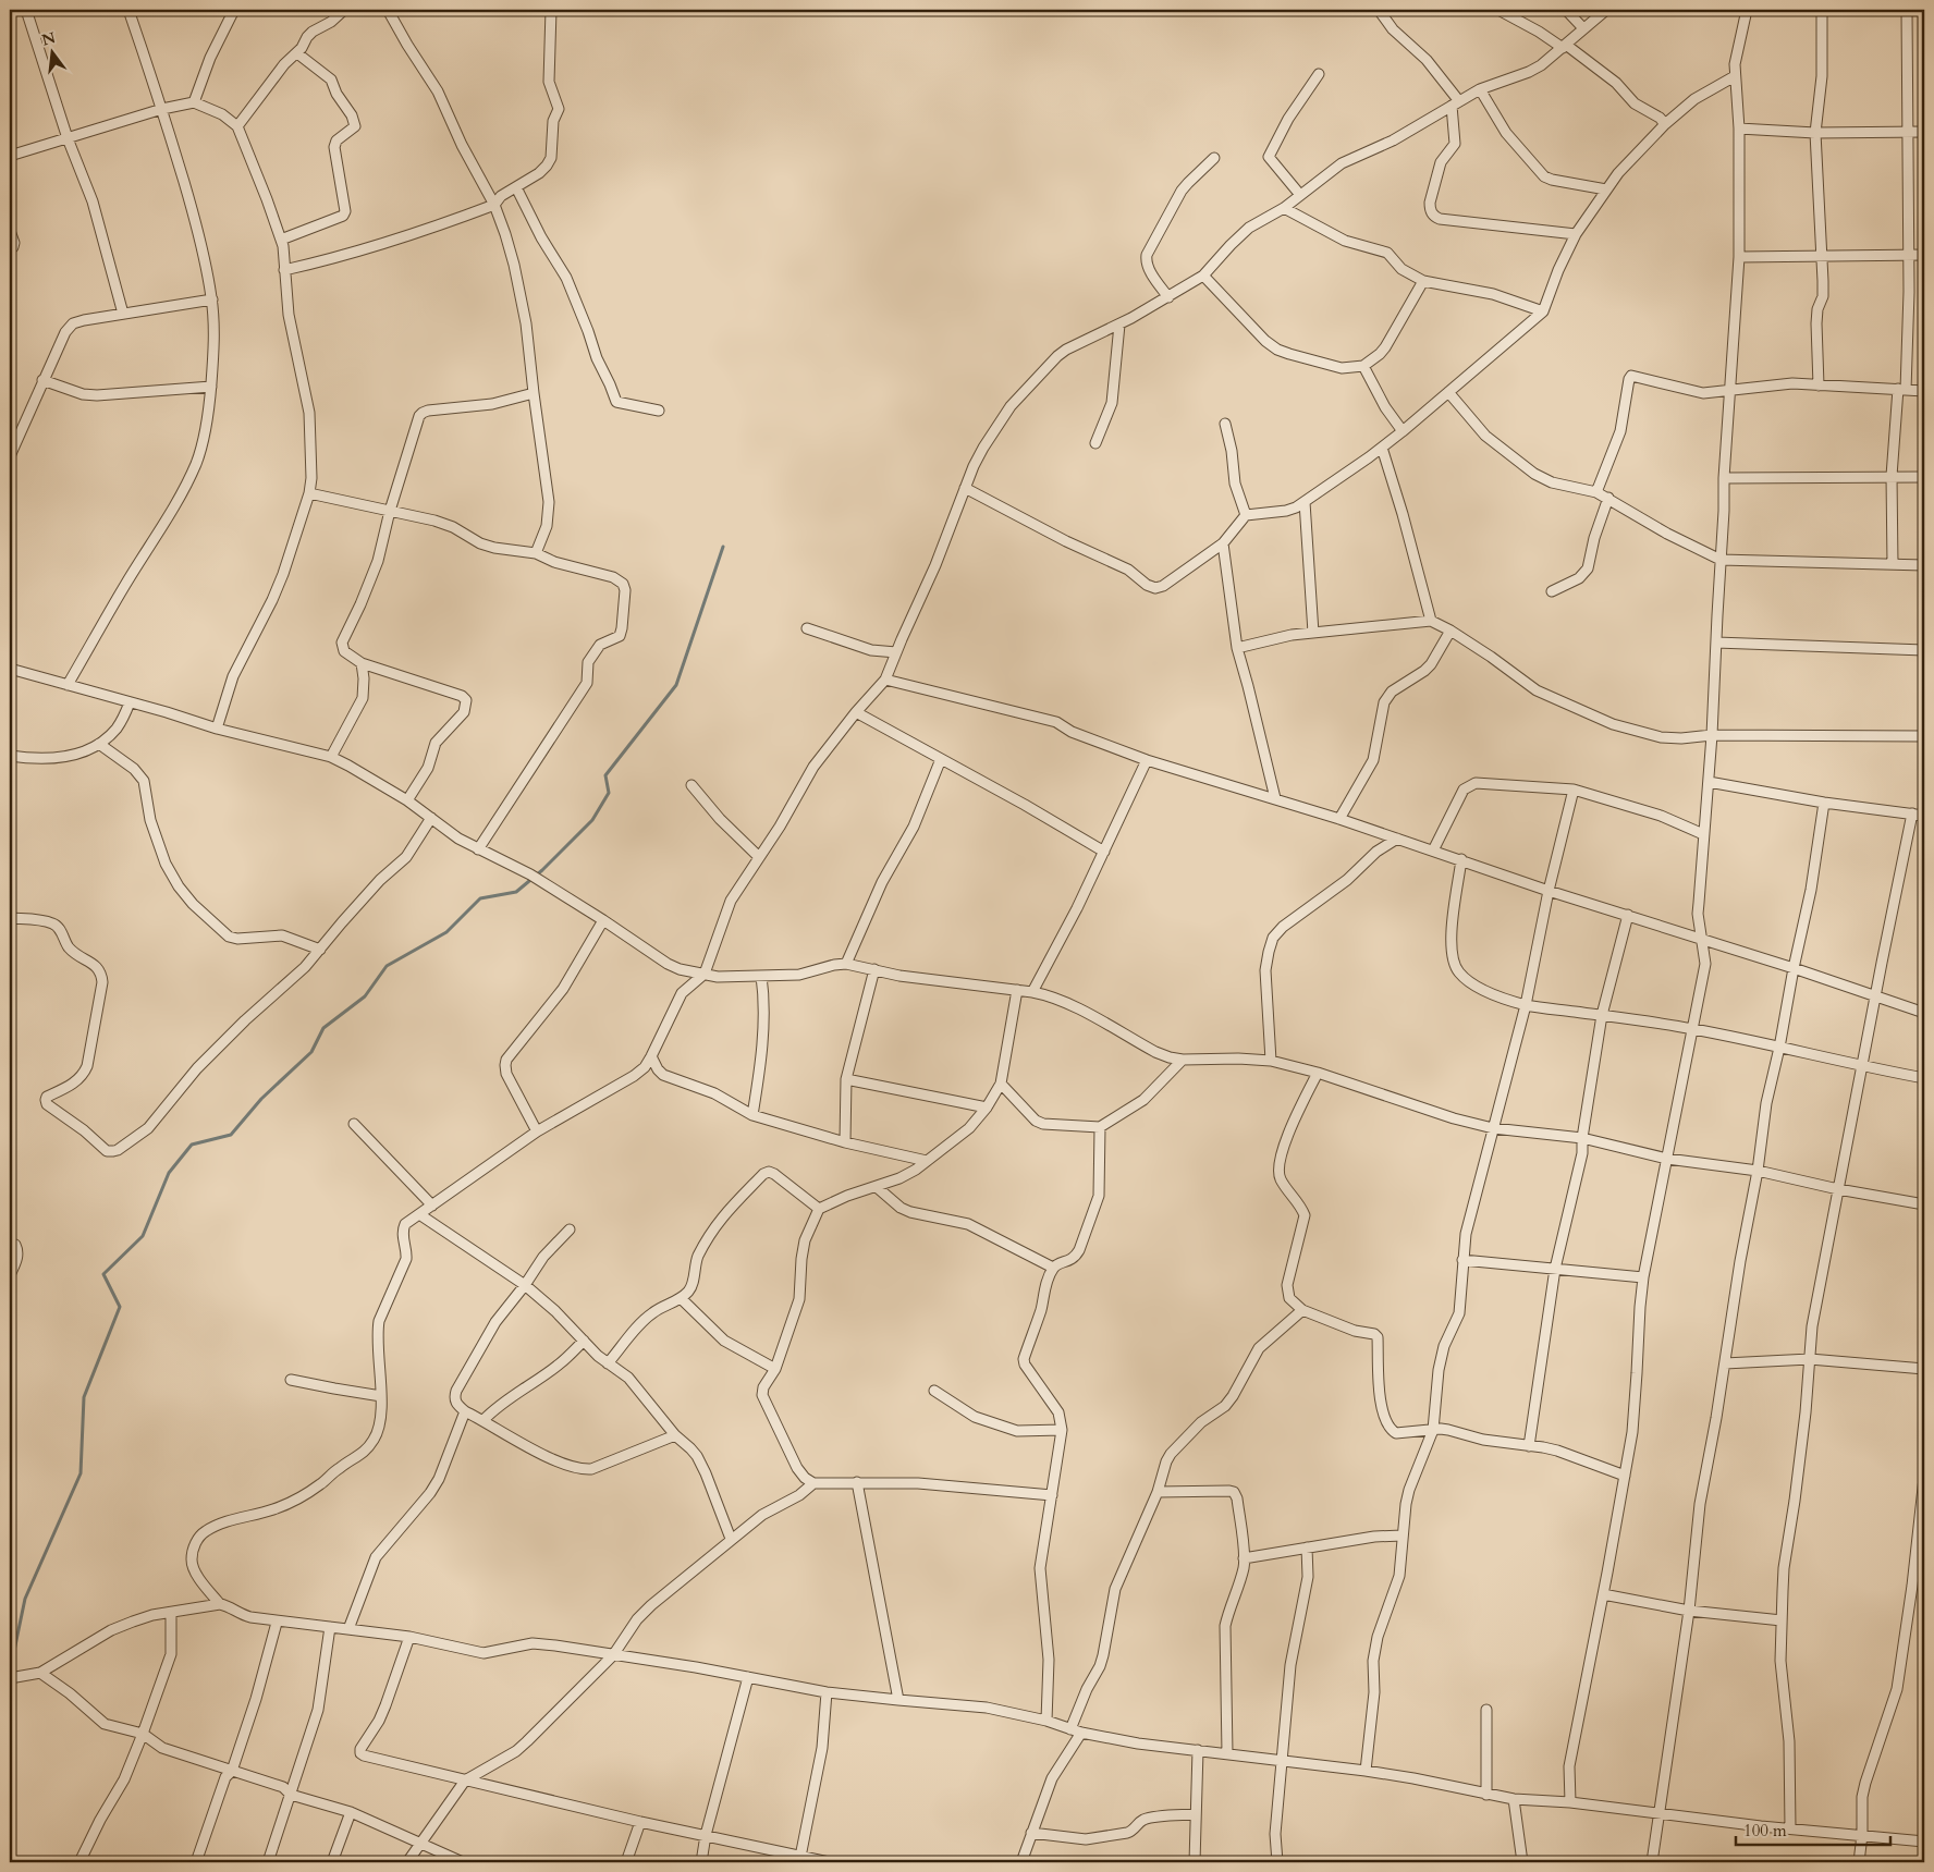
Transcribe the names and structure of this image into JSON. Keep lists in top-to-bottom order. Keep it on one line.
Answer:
{"scale_bar":"100 m","north":"top"}
